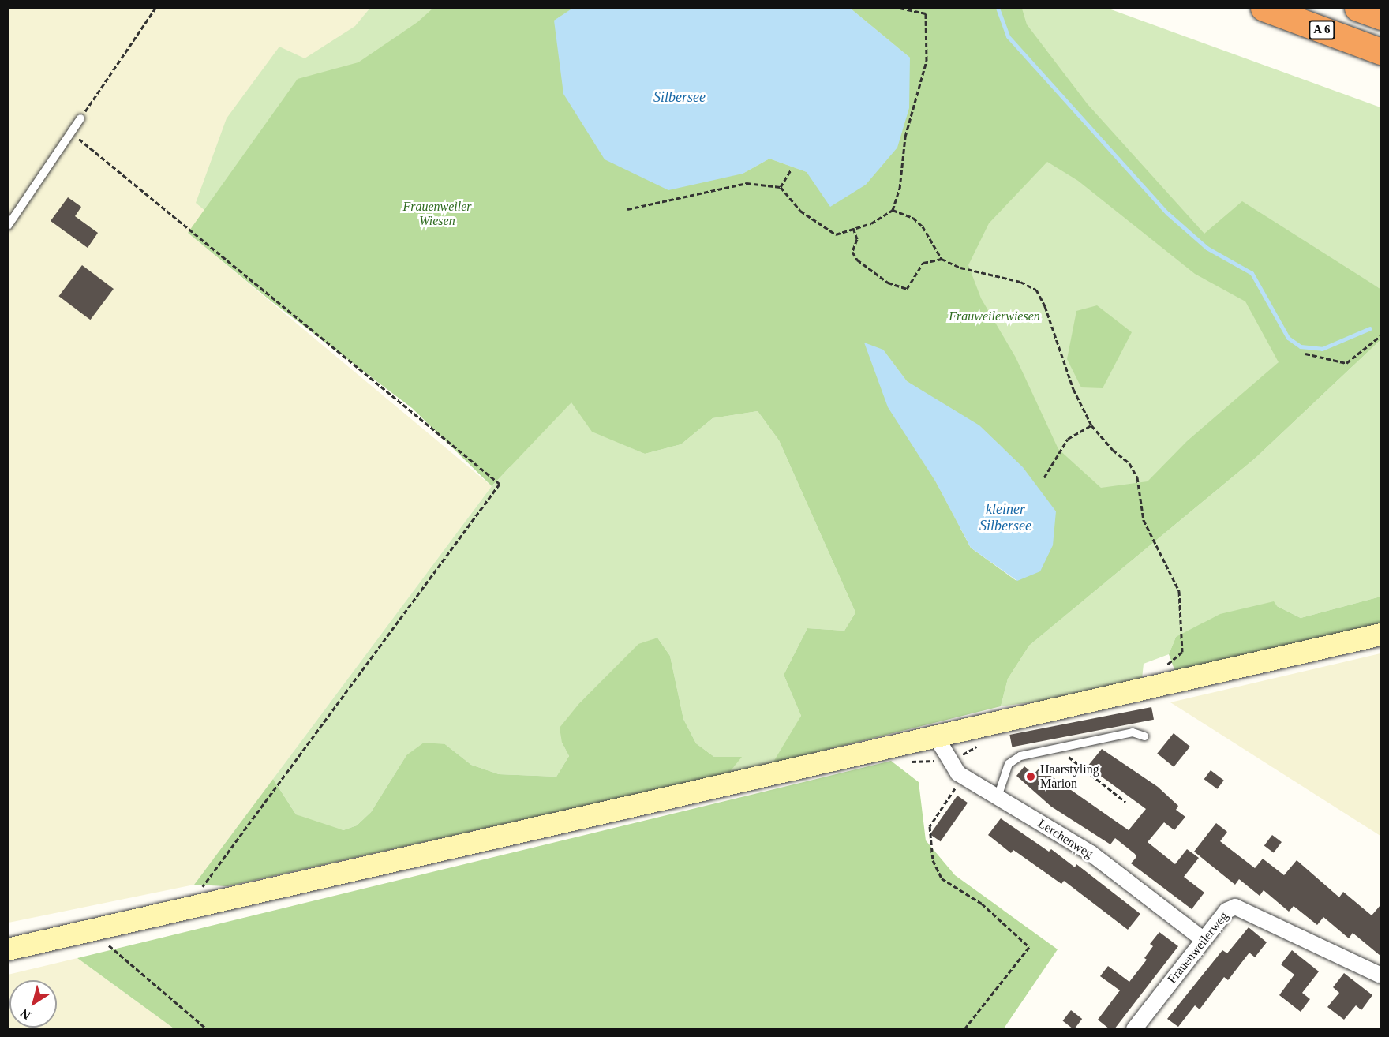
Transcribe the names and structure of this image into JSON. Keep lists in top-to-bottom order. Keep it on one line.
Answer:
{"streets":{"highway":["A 6"],"street":["Lerchenweg","Frauenweilerweg"]},"crossings":[["Lerchenweg","Frauenweilerweg"]],"water":["Silbersee","kleiner Silbersee"],"parks":["Frauenweiler Wiesen","Frauweilerwiesen"],"places":["Haarstyling Marion"],"north":"bottom left"}
